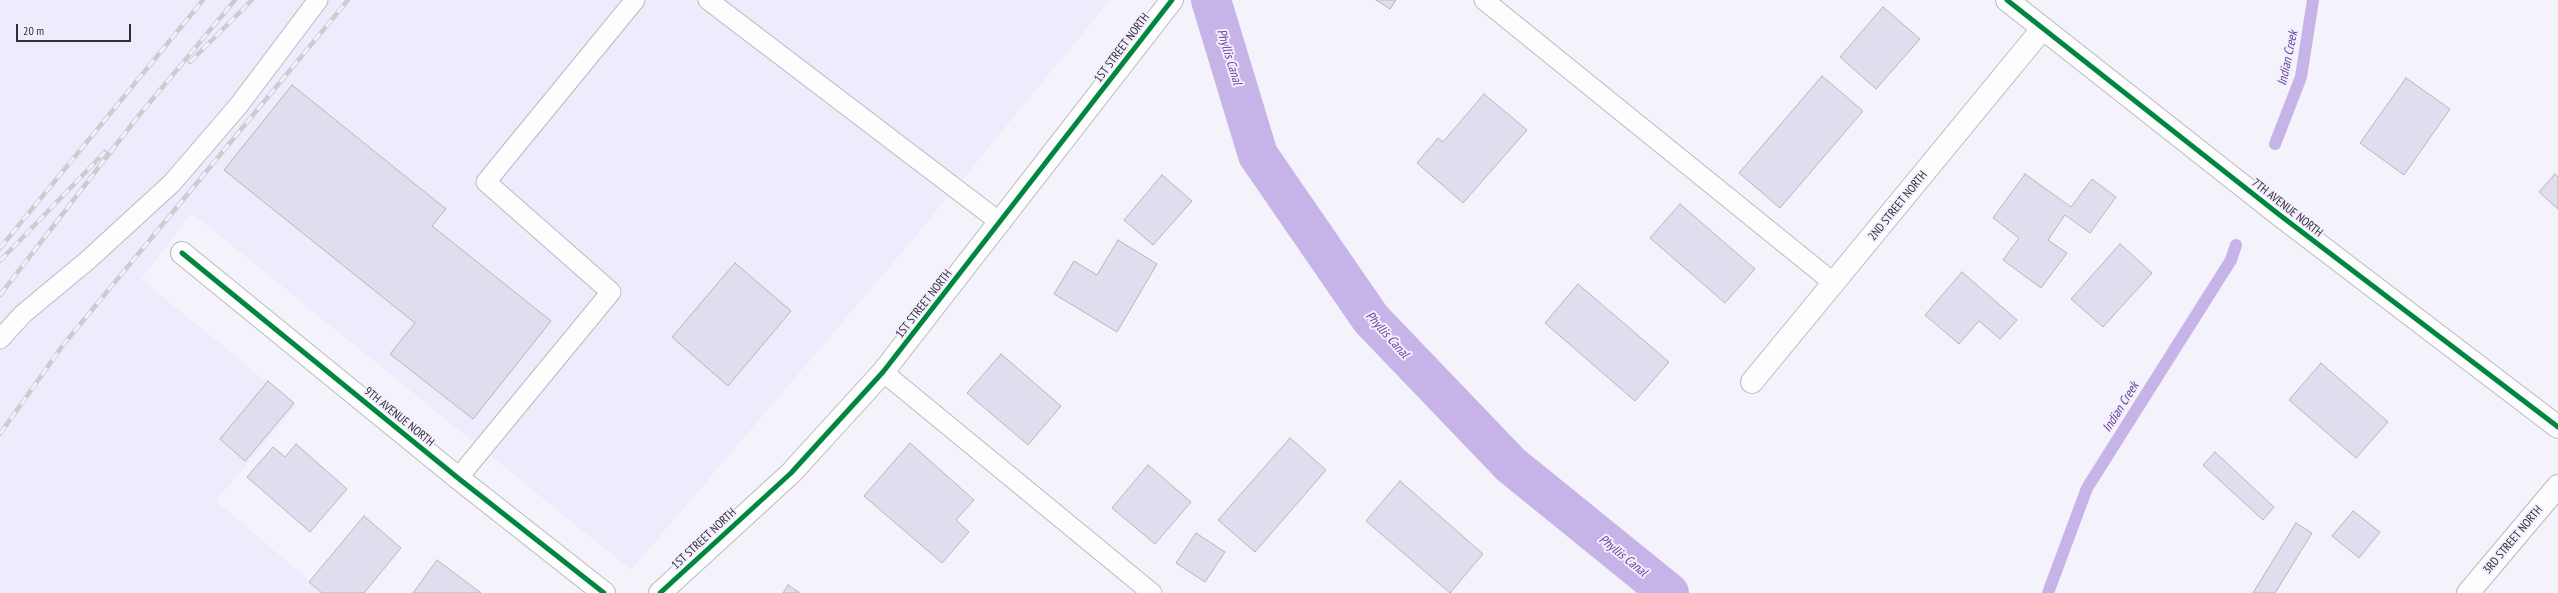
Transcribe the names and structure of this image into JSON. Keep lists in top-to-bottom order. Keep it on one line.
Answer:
{"streets":{"street":["1ST STREET NORTH","2ND STREET NORTH","7TH AVENUE NORTH","9TH AVENUE NORTH","3RD STREET NORTH"]},"crossings":[["2ND STREET NORTH","7TH AVENUE NORTH"]],"water":["Phyllis Canal","Indian Creek"],"scale_bar":"20 m"}
